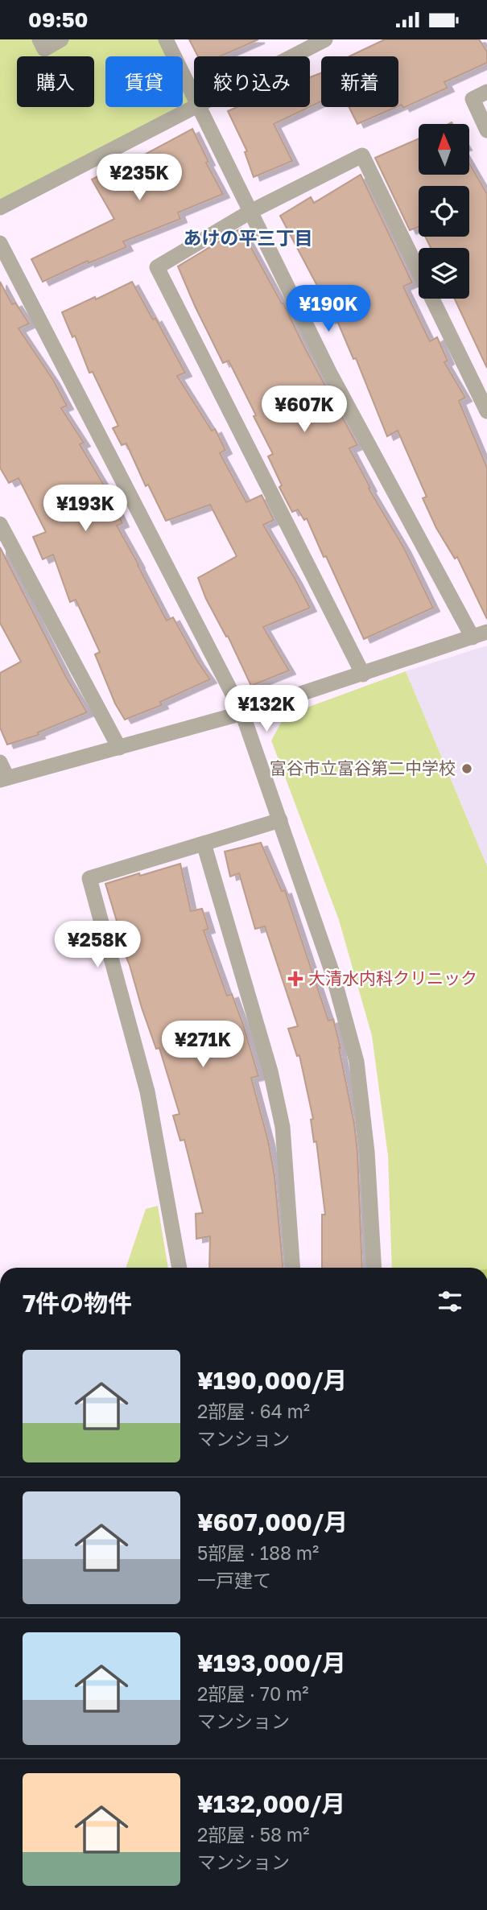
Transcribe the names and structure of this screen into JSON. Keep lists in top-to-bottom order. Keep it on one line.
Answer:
{"districts":["あけの平三丁目"],"places":{"other":["富谷市立富谷第二中学校"],"health":["大清水内科クリニック"]},"north":"top","page":{"status":"09:50","chip":["購入","賃貸","絞り込み","新着"],"price":["¥235K","¥190K","¥607K","¥193K","¥132K","¥258K","¥271K"],"heading":"7件の物件","list":[{"name":"¥190,000/月","note":"2部屋 · 64 m² · マンション"},{"name":"¥607,000/月","note":"5部屋 · 188 m² · 一戸建て"},{"name":"¥193,000/月","note":"2部屋 · 70 m² · マンション"},{"name":"¥132,000/月","note":"2部屋 · 58 m² · マンション"}]}}
